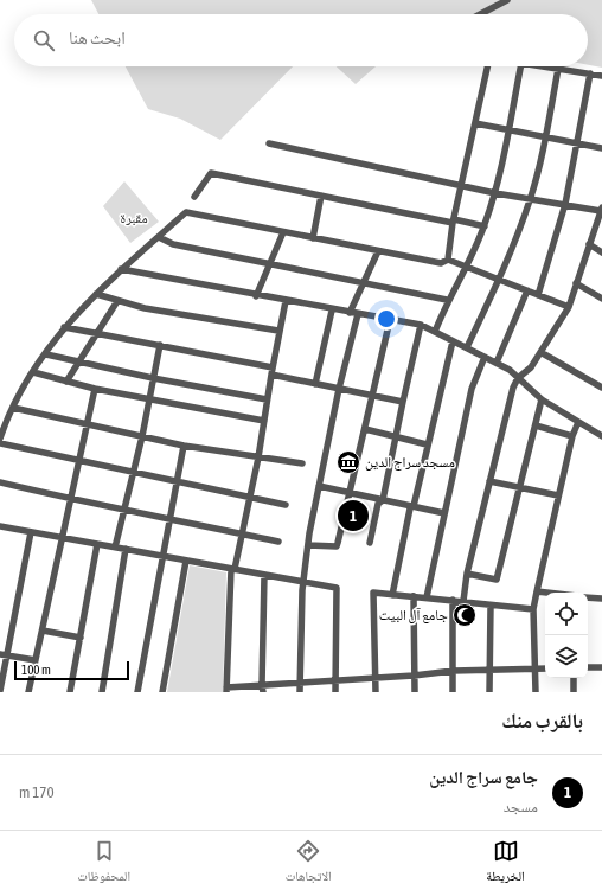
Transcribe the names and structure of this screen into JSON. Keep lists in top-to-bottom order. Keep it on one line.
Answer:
{"parks":["مقبرة"],"places":{"museum":["مسجد سراج الدين"],"mosque":["جامع آل البيت"]},"scale_bar":"100 m","page":{"search":"ابحث هنا","pins":"1","scale":"100 m","heading":"بالقرب منك","list":[{"mark":"1","name":"جامع سراج الدين","note":"مسجد","value":"170 m"}],"nav":["الخريطة","الاتجاهات","المحفوظات"]}}
